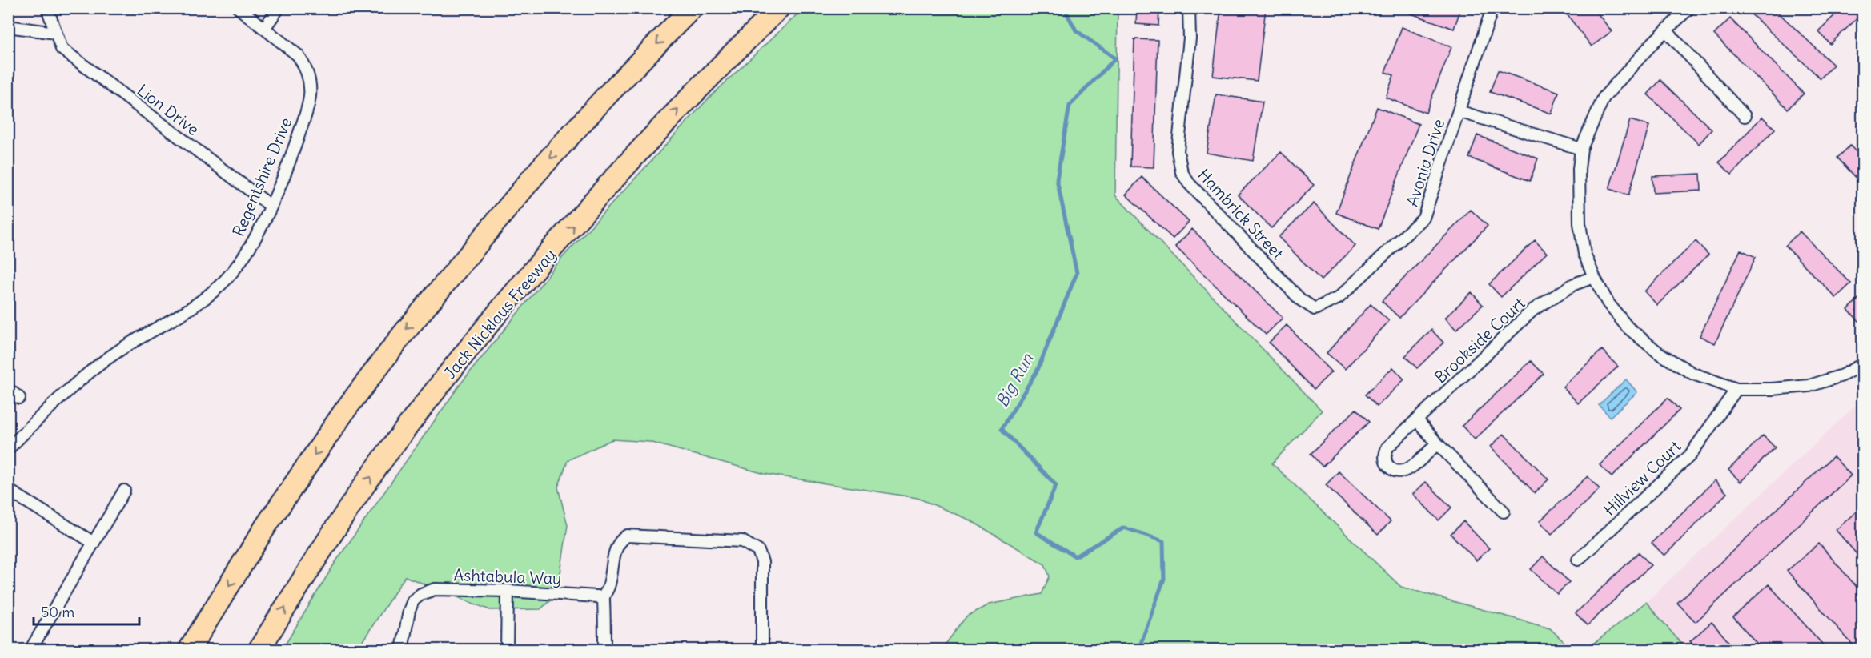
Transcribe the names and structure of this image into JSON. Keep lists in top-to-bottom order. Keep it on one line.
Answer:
{"streets":{"highway":["Jack Nicklaus Freeway"],"street":["Lion Drive","Avonia Drive","Regentshire Drive","Hambrick Street","Brookside Court","Hillview Court","Ashtabula Way"]},"crossings":[["Lion Drive","Regentshire Drive"],["Avonia Drive","Hambrick Street"]],"water":["Big Run"],"scale_bar":"50 m"}
